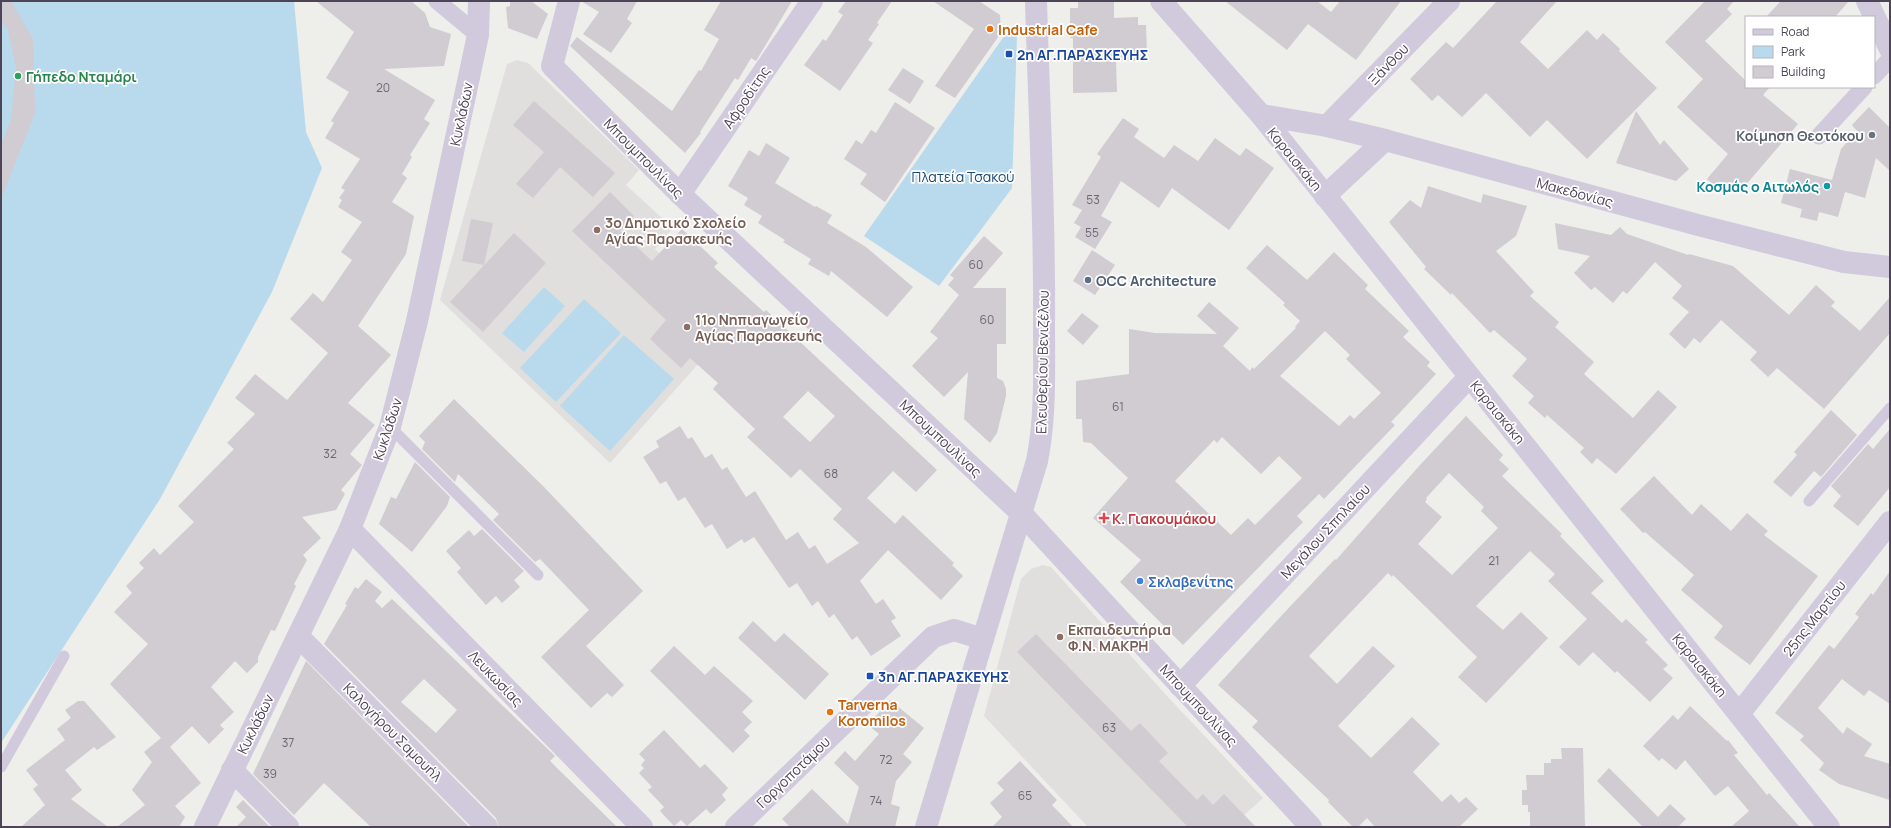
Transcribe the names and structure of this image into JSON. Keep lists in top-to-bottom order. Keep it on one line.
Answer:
{"streets":{"street":["Ξάνθου","Αφροδίτης","Κυκλάδων","Μπουμπουλίνας","Καραισκάκη","Μακεδονίας","Ελευθερίου Βενιζέλου","Μεγάλου Σπηλαίου","25ης Μαρτίου","Λευκωσίας","Καλογήρου Σαμουήλ","Γοργοποτάμου"]},"crossings":[["Ξάνθου","Μακεδονίας"],["Αφροδίτης","Μπουμπουλίνας"],["Κυκλάδων","Λευκωσίας"],["Κυκλάδων","Καλογήρου Σαμουήλ"],["Μπουμπουλίνας","Ελευθερίου Βενιζέλου"],["Μπουμπουλίνας","Μεγάλου Σπηλαίου"],["Καραισκάκη","Μακεδονίας"],["Καραισκάκη","Μεγάλου Σπηλαίου"],["Καραισκάκη","25ης Μαρτίου"],["Ελευθερίου Βενιζέλου","Γοργοποτάμου"]],"parks":["Πλατεία Τσακού"],"places":{"other":["Industrial Cafe","Γήπεδο Νταμάρι","Κοίμηση Θεοτόκου","Κοσμάς ο Αιτωλός","3ο Δημοτικό Σχολείο Αγίας Παρασκευής","OCC Architecture","11ο Νηπιαγωγείο Αγίας Παρασκευής","Σκλαβενίτης","Εκπαιδευτήρια Φ.Ν. ΜΑΚΡΗ","Tarverna Koromilos"],"transit":["2η ΑΓ.ΠΑΡΑΣΚΕΥΗΣ","3η ΑΓ.ΠΑΡΑΣΚΕΥΗΣ"],"health":["Κ. Γιακουμάκου"]},"house_numbers":["20","53","55","60","60","61","32","68","21","63","37","72","39","65","74"],"legend":["Road","Park","Building"]}
